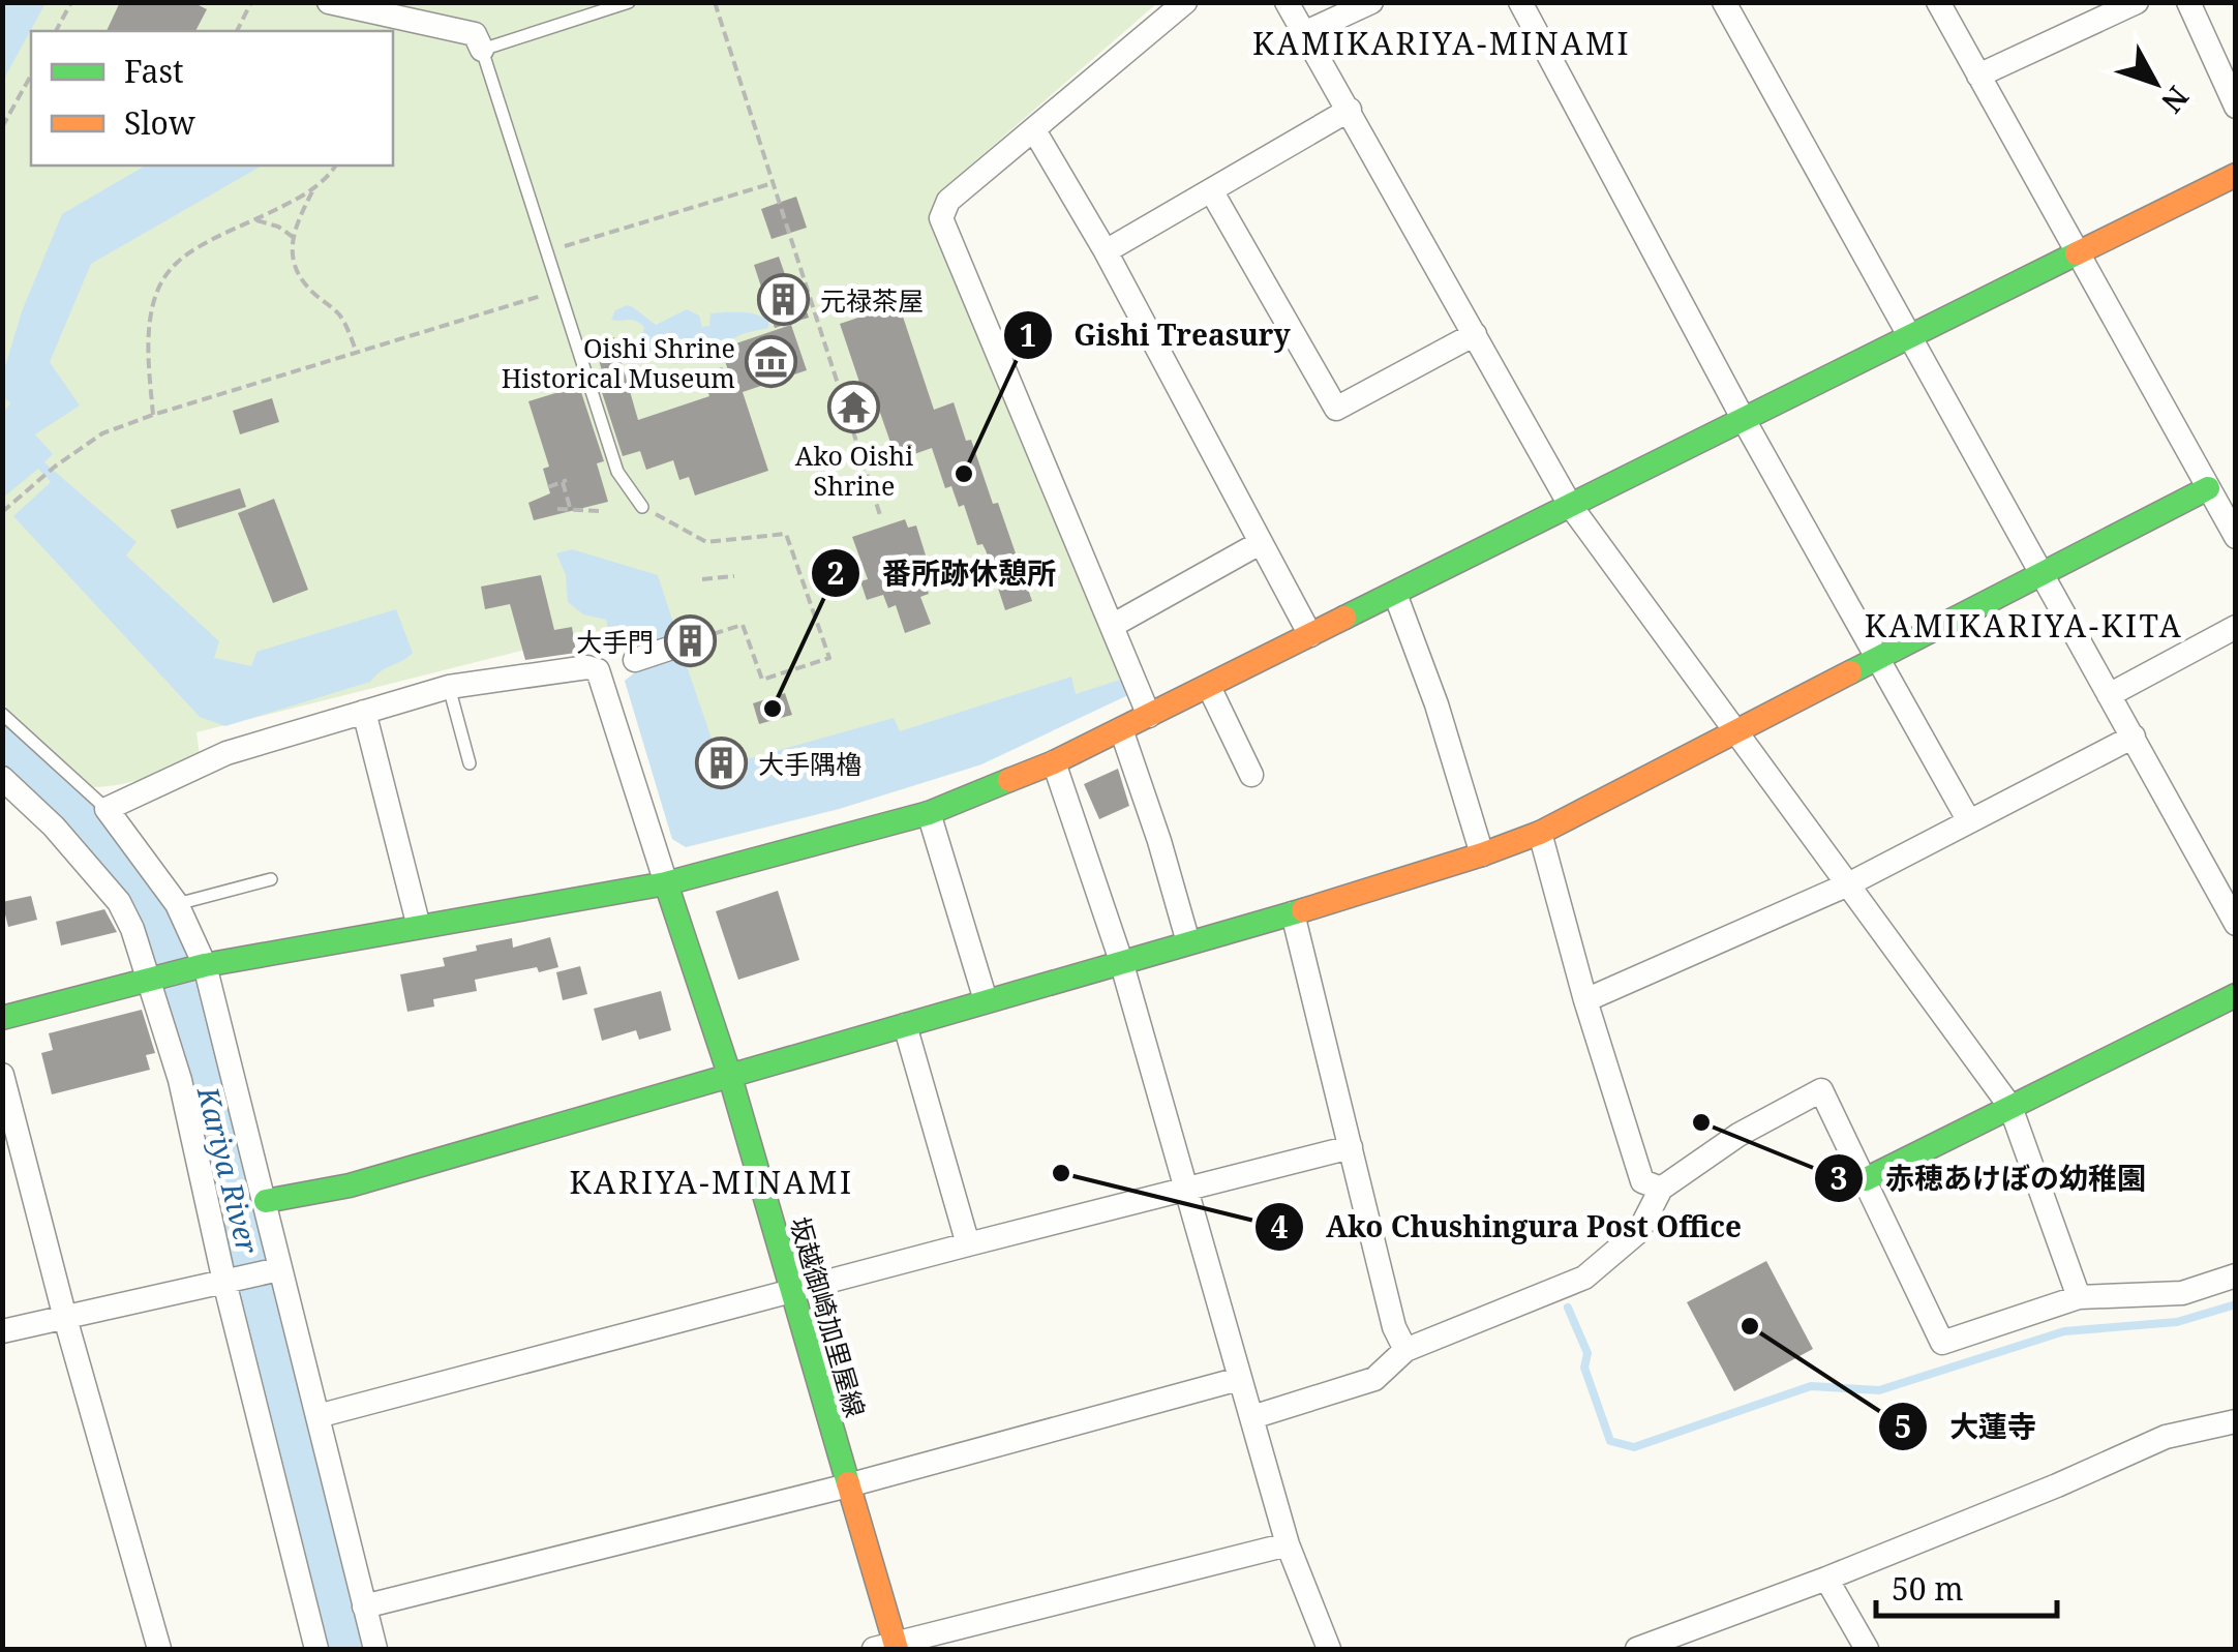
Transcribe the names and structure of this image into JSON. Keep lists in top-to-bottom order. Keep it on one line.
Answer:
{"streets":{"street":["坂越御崎加里屋線"]},"districts":["KAMIKARIYA-MINAMI","KAMIKARIYA-KITA","KARIYA-MINAMI"],"water":["Kariya River"],"places":{"building":["元禄茶屋","大手門","大手隅櫓"],"museum":["Oishi Shrine Historical Museum"],"temple":["Ako Oishi Shrine"],"other":["Gishi Treasury","番所跡休憩所","赤穂あけぼの幼稚園","Ako Chushingura Post Office","大蓮寺"]},"legend":["Fast","Slow"],"scale_bar":"50 m","north":"bottom right"}
